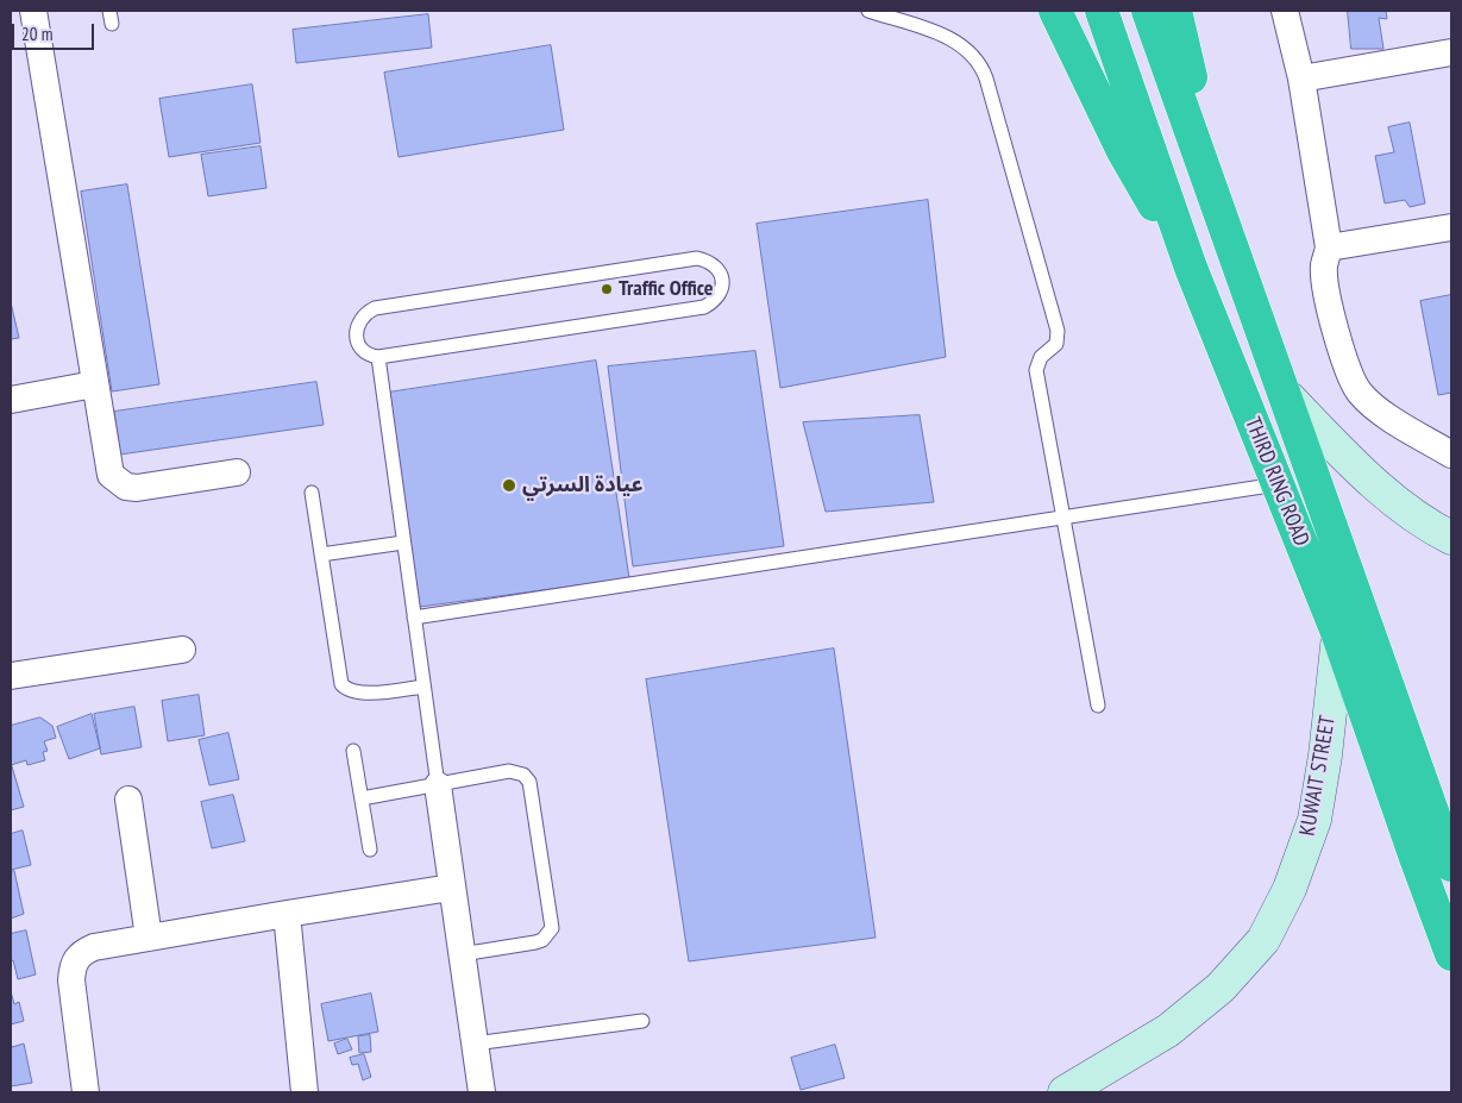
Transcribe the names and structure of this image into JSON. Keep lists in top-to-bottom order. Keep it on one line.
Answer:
{"streets":{"highway":["THIRD RING ROAD"],"main road":["KUWAIT STREET"]},"crossings":[["THIRD RING ROAD","KUWAIT STREET"]],"places":["Traffic Office","عيادة السرتي"],"scale_bar":"20 m"}
